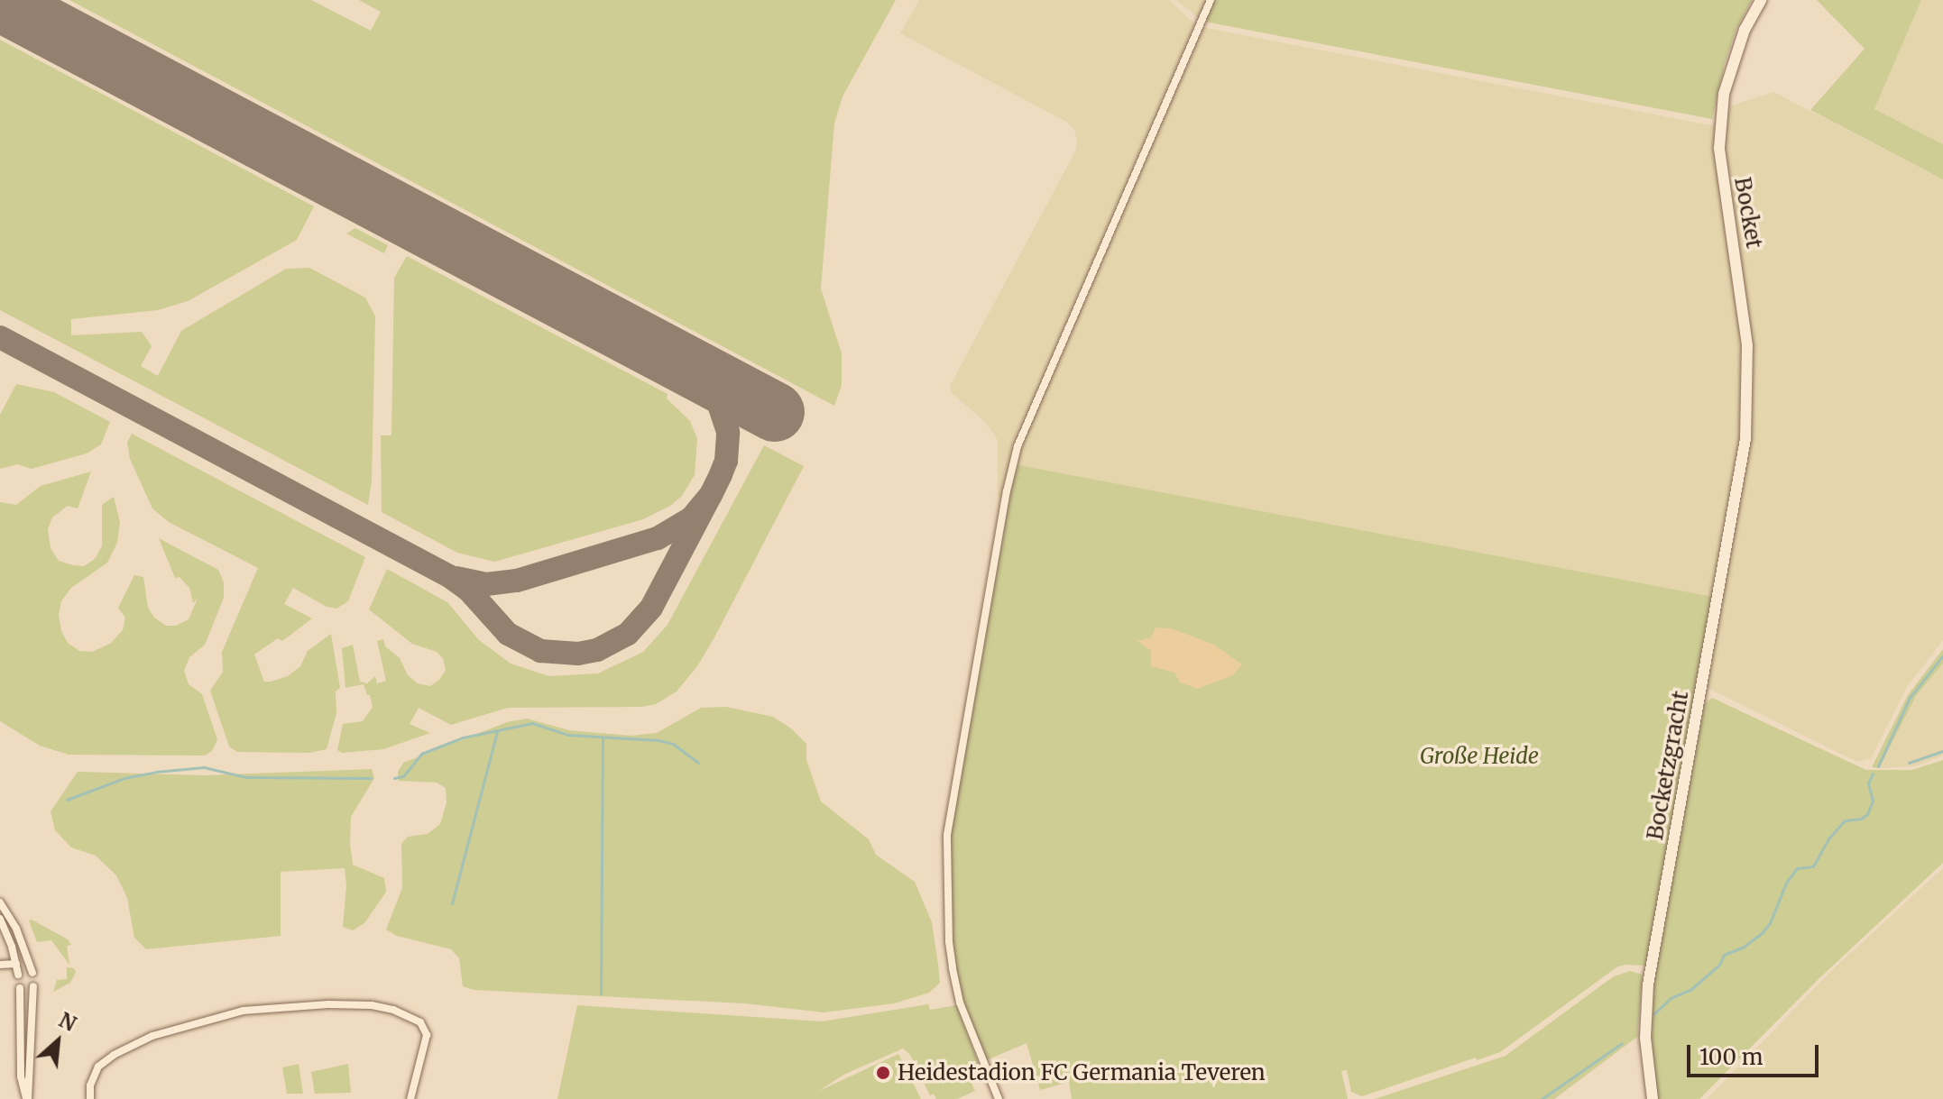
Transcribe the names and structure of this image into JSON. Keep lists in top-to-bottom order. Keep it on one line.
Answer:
{"streets":{"street":["Bocket","Bocketzgracht"]},"crossings":[["Bocket","Bocketzgracht"]],"parks":["Große Heide"],"places":["Heidestadion FC Germania Teveren"],"scale_bar":"100 m","north":"top right"}
